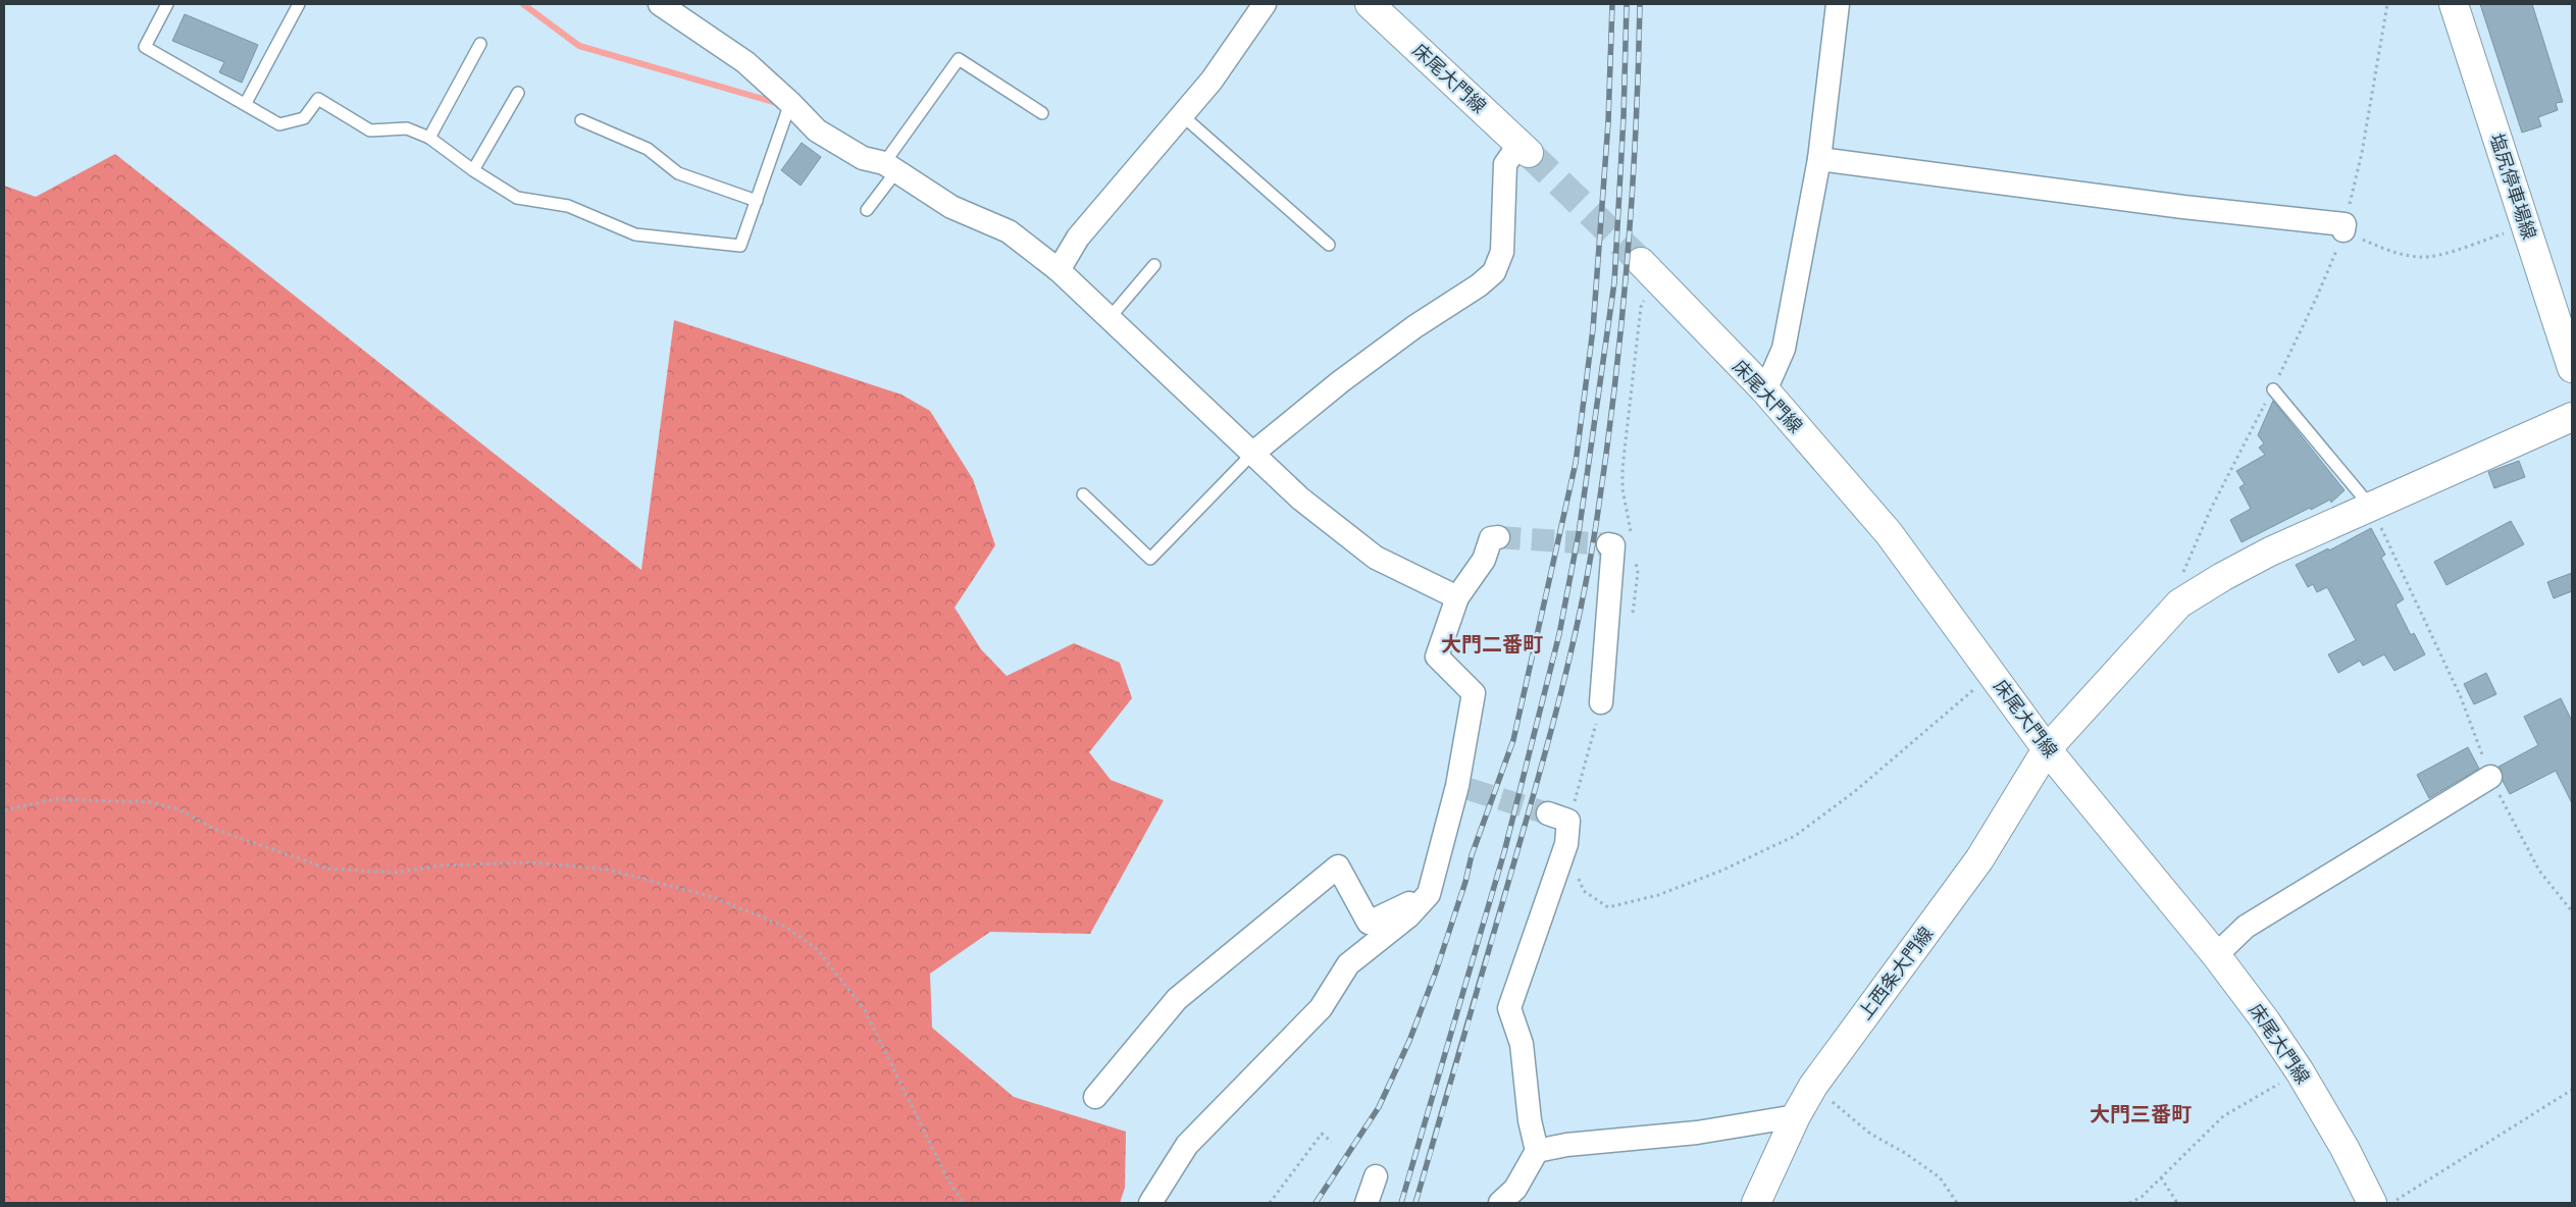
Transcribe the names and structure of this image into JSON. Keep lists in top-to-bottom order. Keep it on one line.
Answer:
{"streets":{"main road":["床尾大門線","塩尻停車場線","上西条大門線"]},"crossings":[["床尾大門線","上西条大門線"]],"districts":["大門二番町","大門三番町"]}
